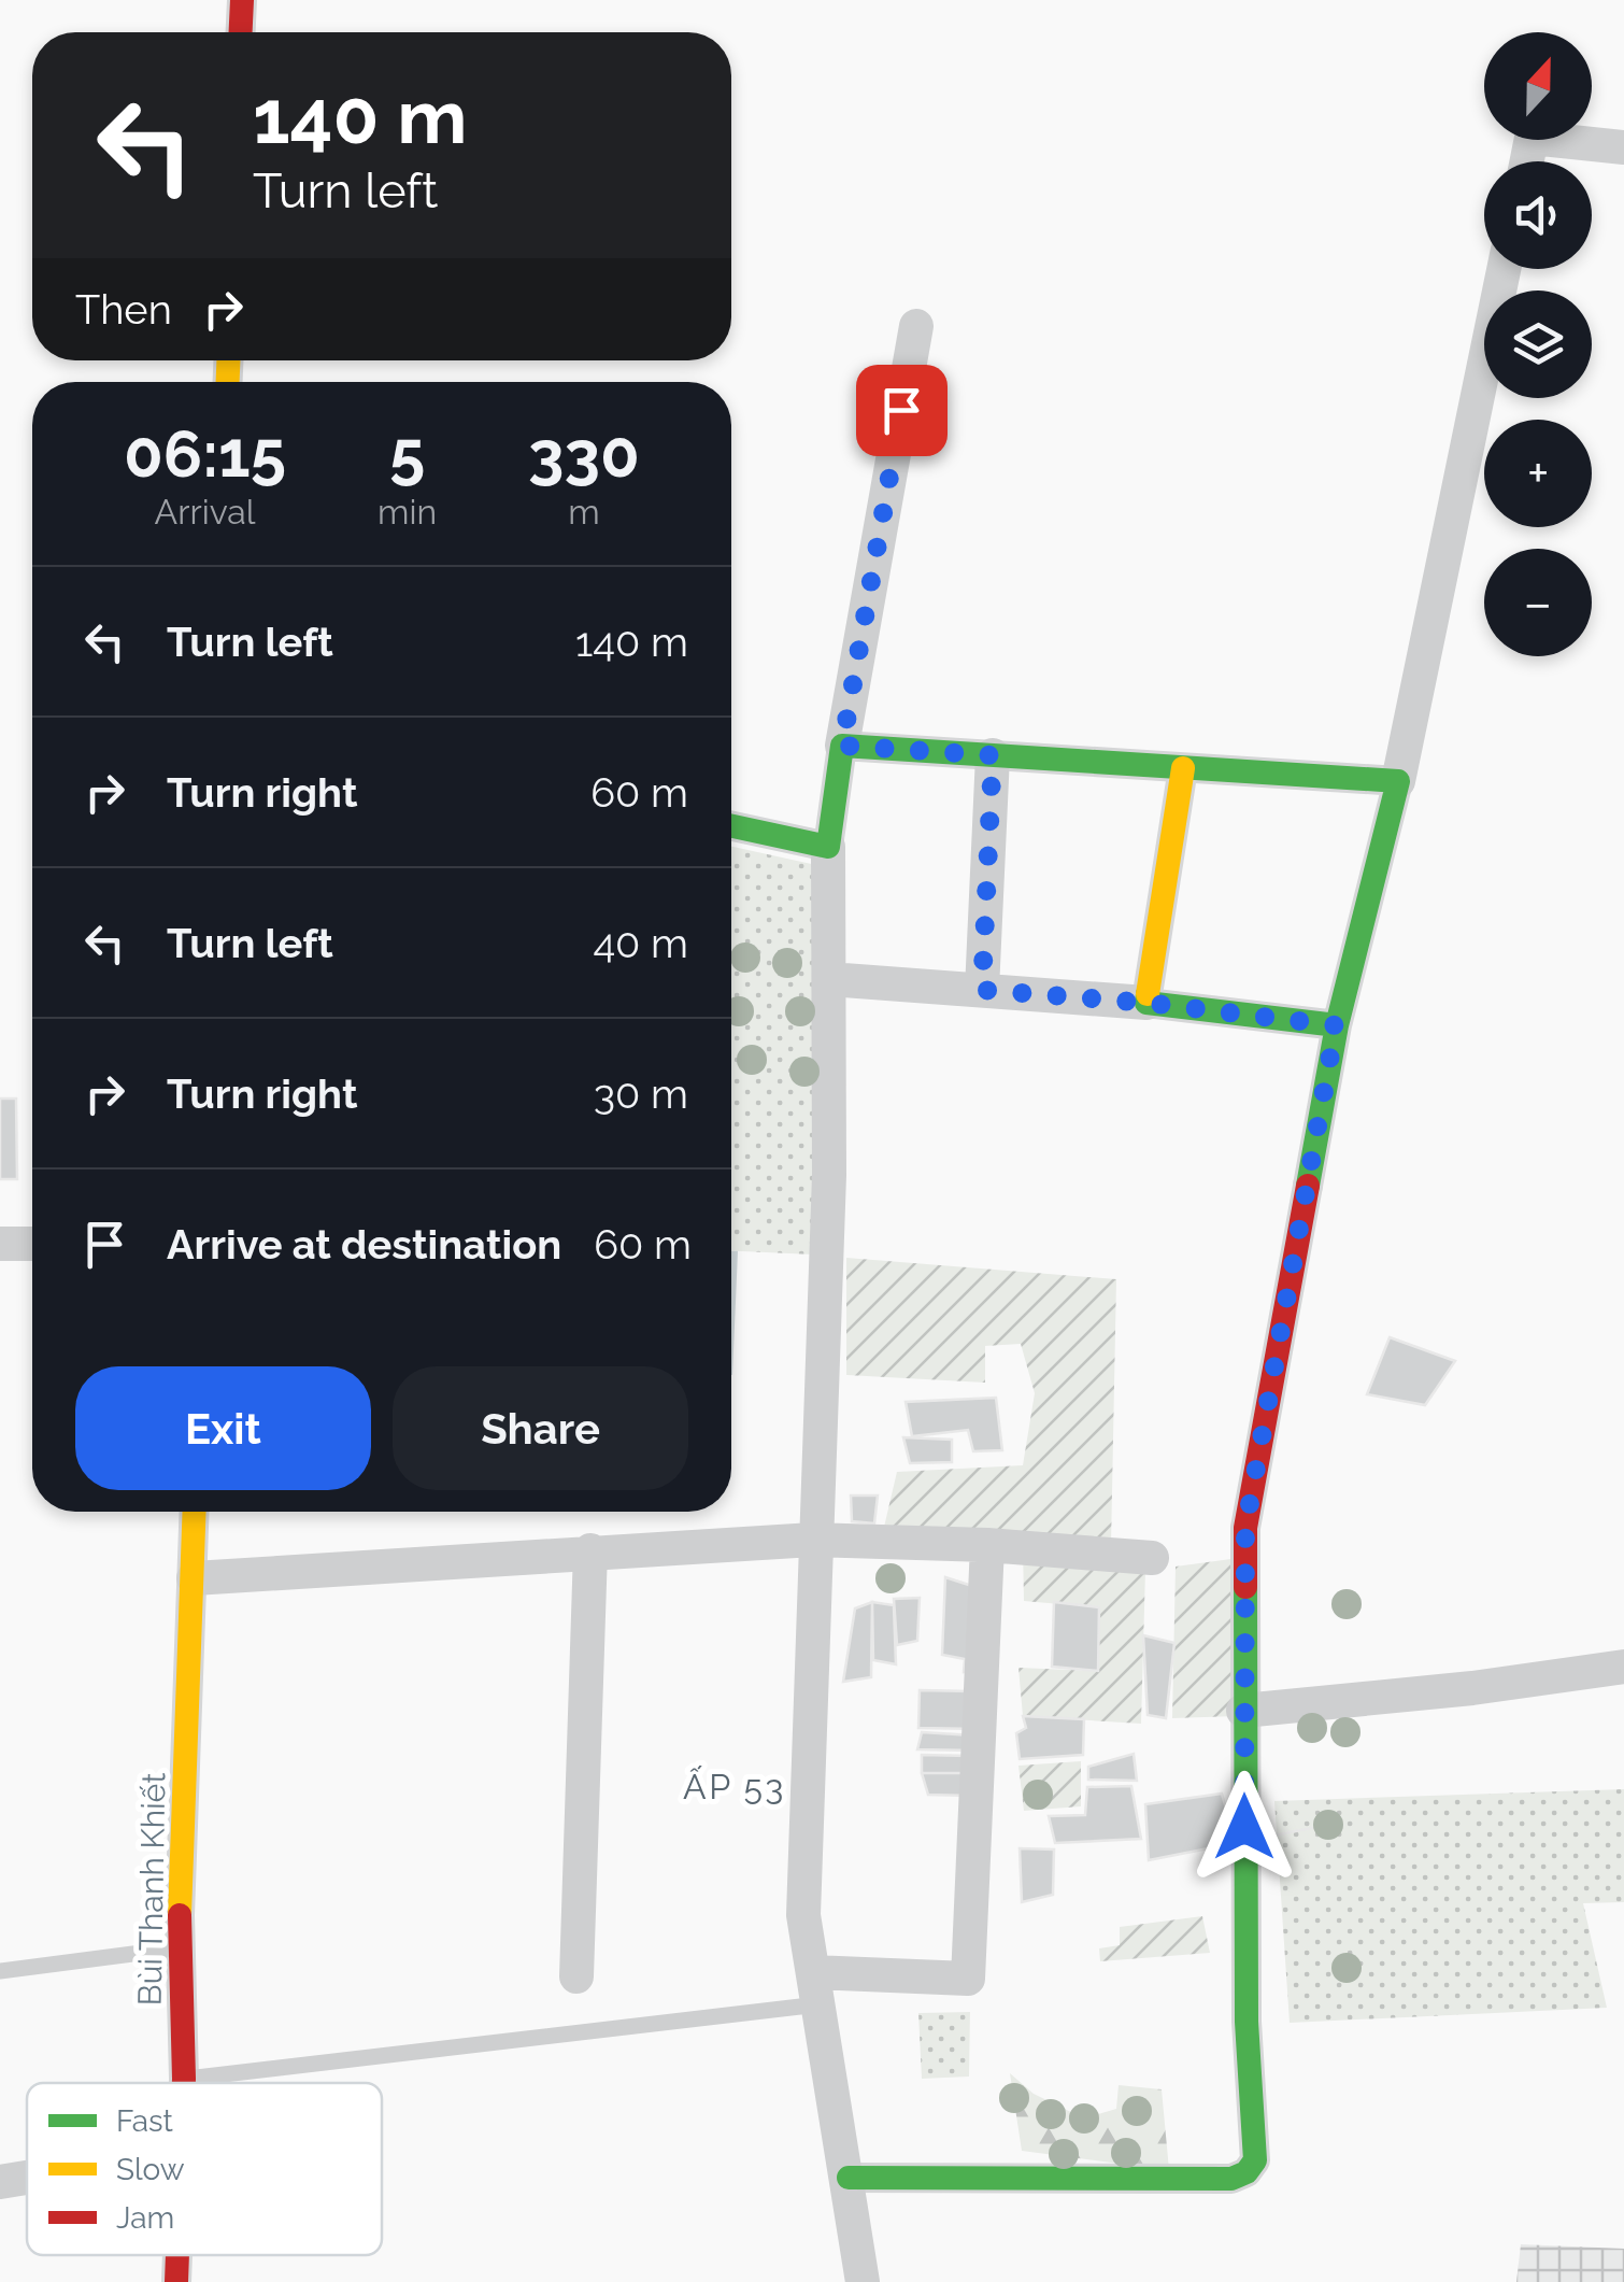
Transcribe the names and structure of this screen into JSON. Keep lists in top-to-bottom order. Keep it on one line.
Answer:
{"streets":{"street":["Bùi Thanh Khiết"]},"districts":["ẤP 53"],"legend":["Fast","Slow","Jam"],"north":"top","page":{"map_buttons":["+","−"],"turn":["140 m","Turn left"],"then":"Then","eta":["06:15","Arrival","5","min","330","m"],"list":[{"name":"Turn left","value":"140 m"},{"name":"Turn right","value":"60 m"},{"name":"Turn left","value":"40 m"},{"name":"Turn right","value":"30 m"},{"name":"Arrive at destination","value":"60 m"}],"buttons":["Exit","Share"]}}
